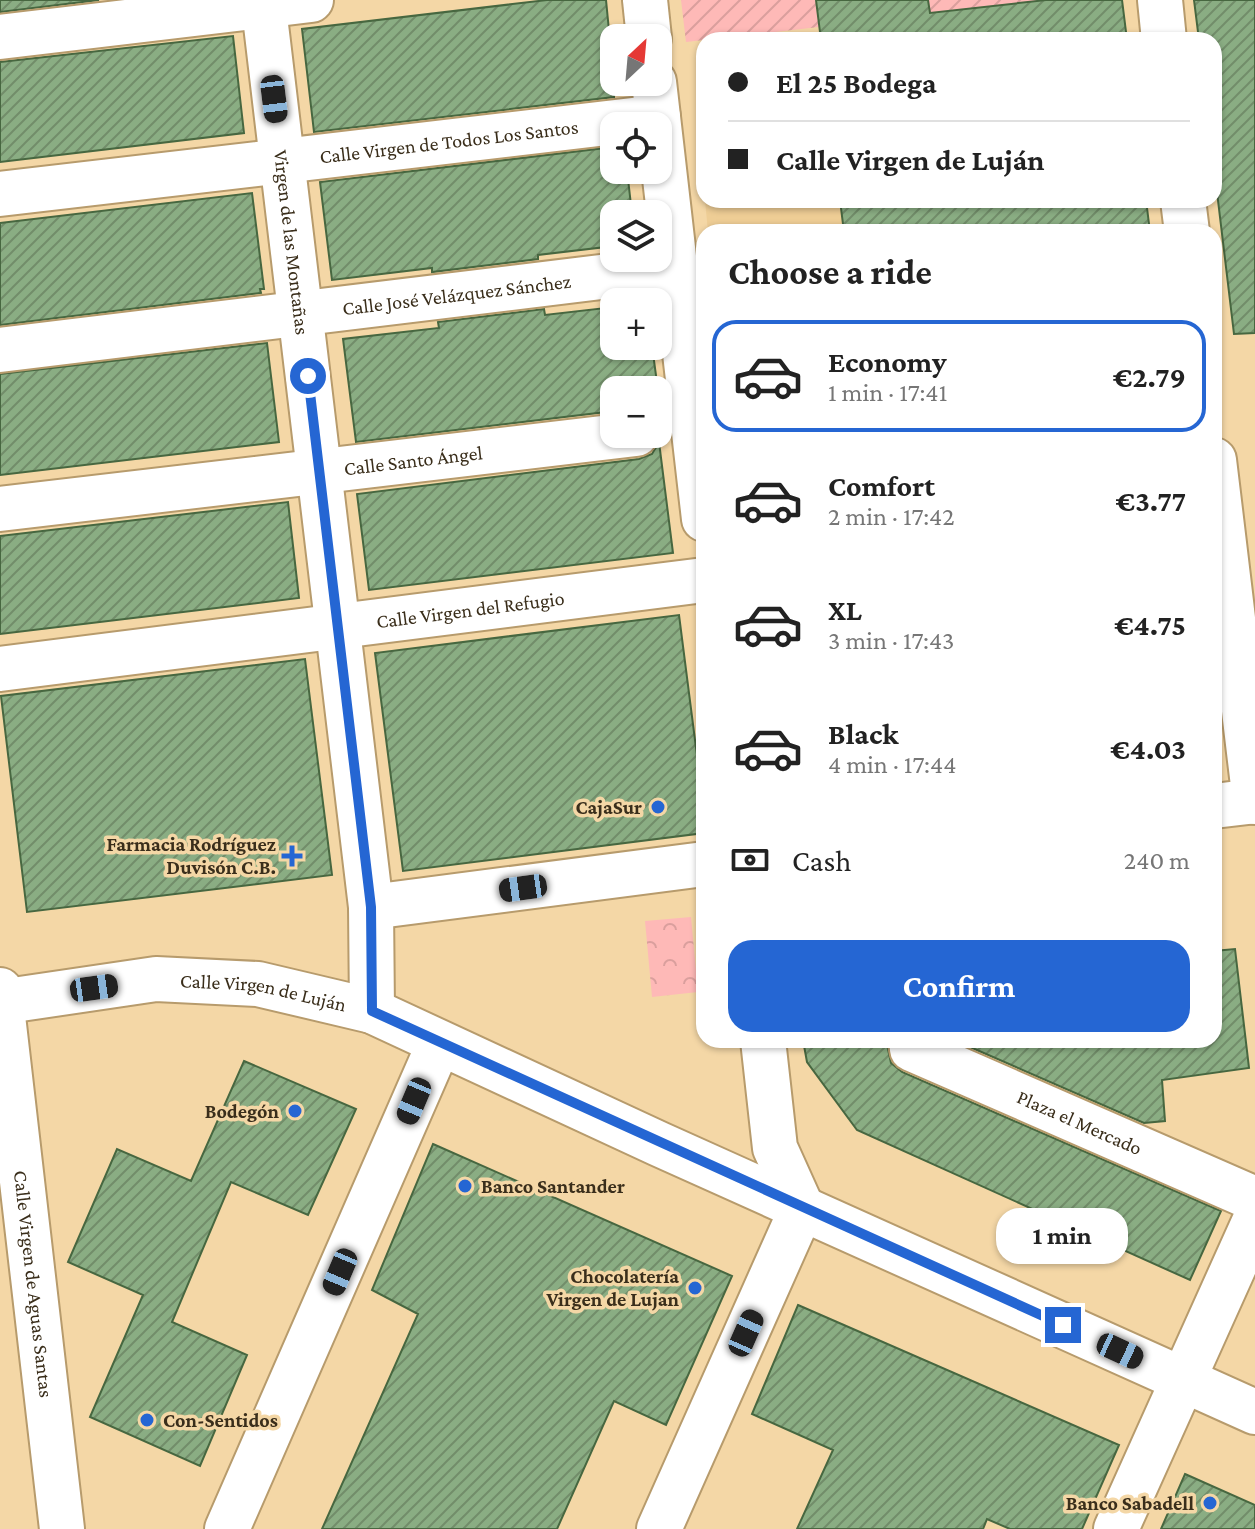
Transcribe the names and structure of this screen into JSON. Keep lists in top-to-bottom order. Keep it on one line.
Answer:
{"streets":{"street":["Calle Virgen de Todos Los Santos","Virgen de las Montañas","Calle José Velázquez Sánchez","Calle Santo Ángel","Calle Virgen del Refugio","Calle Virgen de Luján","Plaza el Mercado","Calle Virgen de Aguas Santas"]},"crossings":[["Calle Virgen de Todos Los Santos","Virgen de las Montañas"],["Virgen de las Montañas","Calle José Velázquez Sánchez"],["Virgen de las Montañas","Calle Santo Ángel"],["Virgen de las Montañas","Calle Virgen del Refugio"],["Virgen de las Montañas","Calle Virgen de Luján"],["Calle Virgen de Luján","Calle Virgen de Aguas Santas"]],"places":{"other":["CajaSur","Bodegón","Banco Santander","Chocolatería Virgen de Lujan","Con-Sentidos","Banco Sabadell"],"health":["Farmacia Rodríguez Duvisón C.B."]},"north":"top right","page":{"map_buttons":["+","−"],"banner":["El 25 Bodega","Calle Virgen de Luján"],"heading":"Choose a ride","list":[{"name":"Economy","note":"1 min · 17:41","value":"€2.79"},{"name":"Comfort","note":"2 min · 17:42","value":"€3.77"},{"name":"XL","note":"3 min · 17:43","value":"€4.75"},{"name":"Black","note":"4 min · 17:44","value":"€4.03"}],"pay":["Cash","240 m"],"buttons":"Confirm","bubble":"1 min"}}
